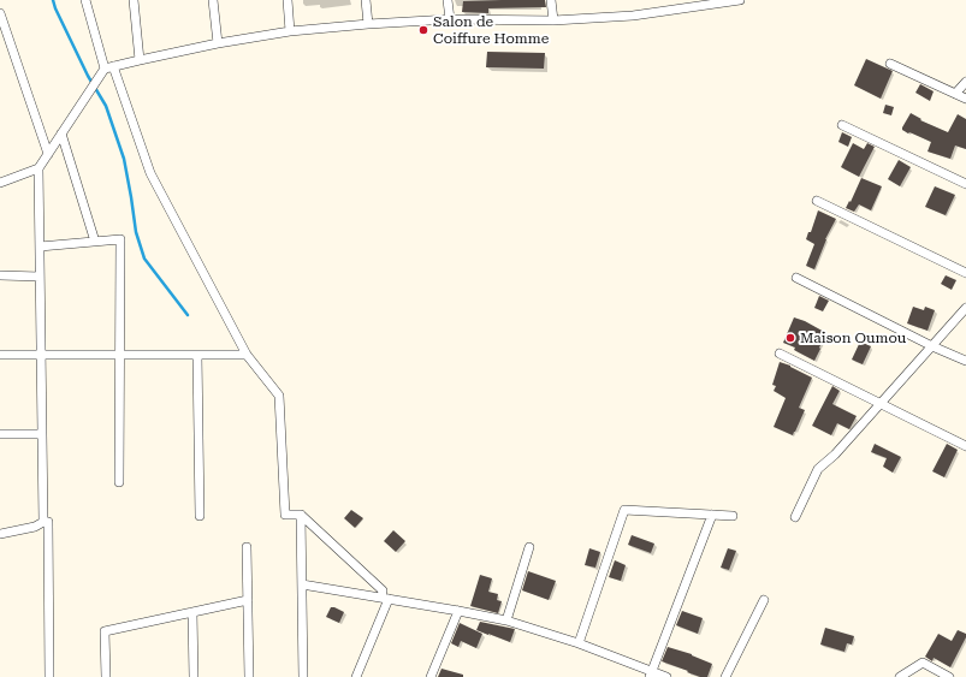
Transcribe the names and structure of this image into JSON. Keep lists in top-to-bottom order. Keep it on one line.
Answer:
{"places":["Salon de Coiffure Homme","Maison Oumou"]}
